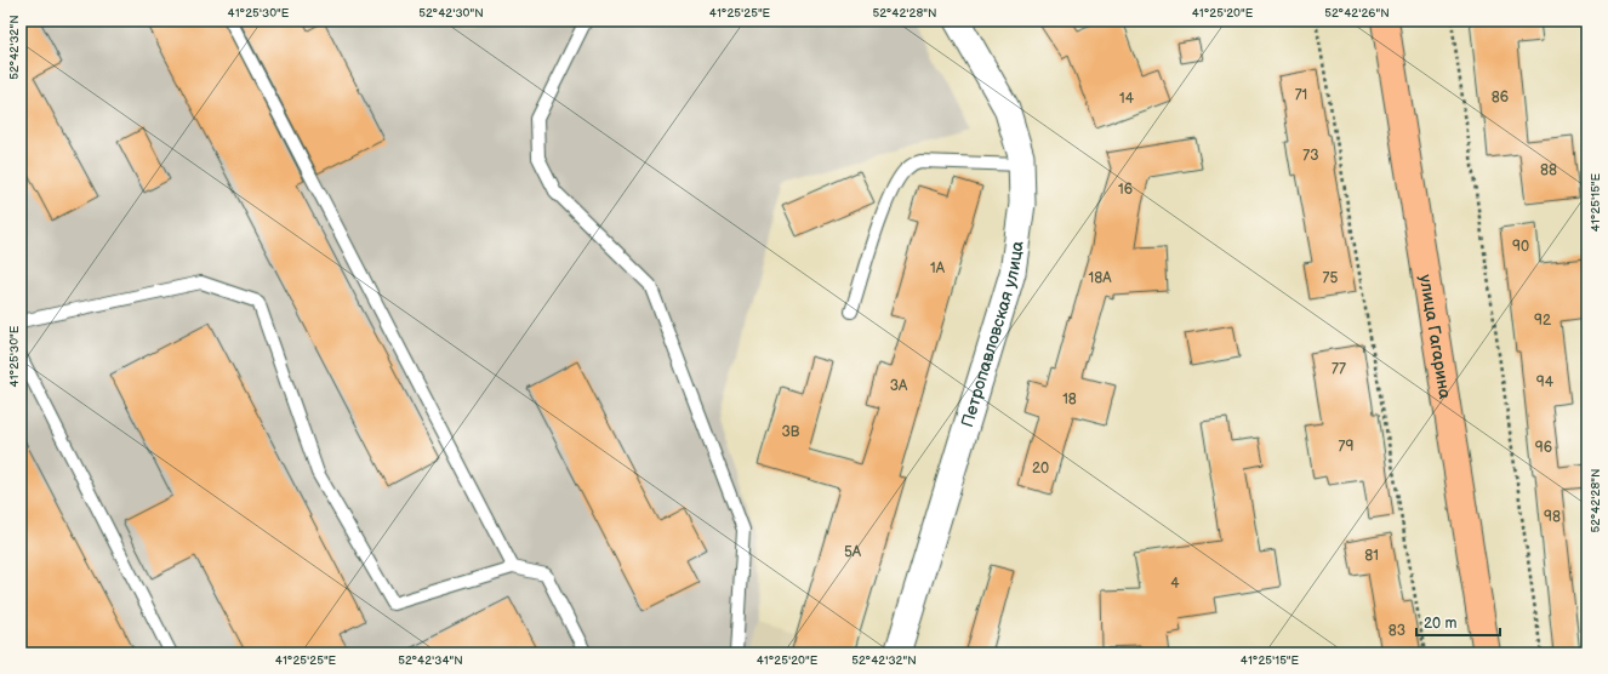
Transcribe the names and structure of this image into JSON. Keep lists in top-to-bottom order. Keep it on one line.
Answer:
{"streets":{"main road":["улица Гагарина"],"street":["Петропавловская улица"]},"house_numbers":["71","86","14","73","88","16","90","1А","18А","75","92","77","94","3А","18","3В","79","96","20","98","5А","81","4","83"],"scale_bar":"20 m","coordinates":["41°25'30\"E","52°42'30\"N","41°25'25\"E","52°42'28\"N","41°25'20\"E","52°42'26\"N","52°42'32\"N","41°25'15\"E","52°42'34\"N"]}
